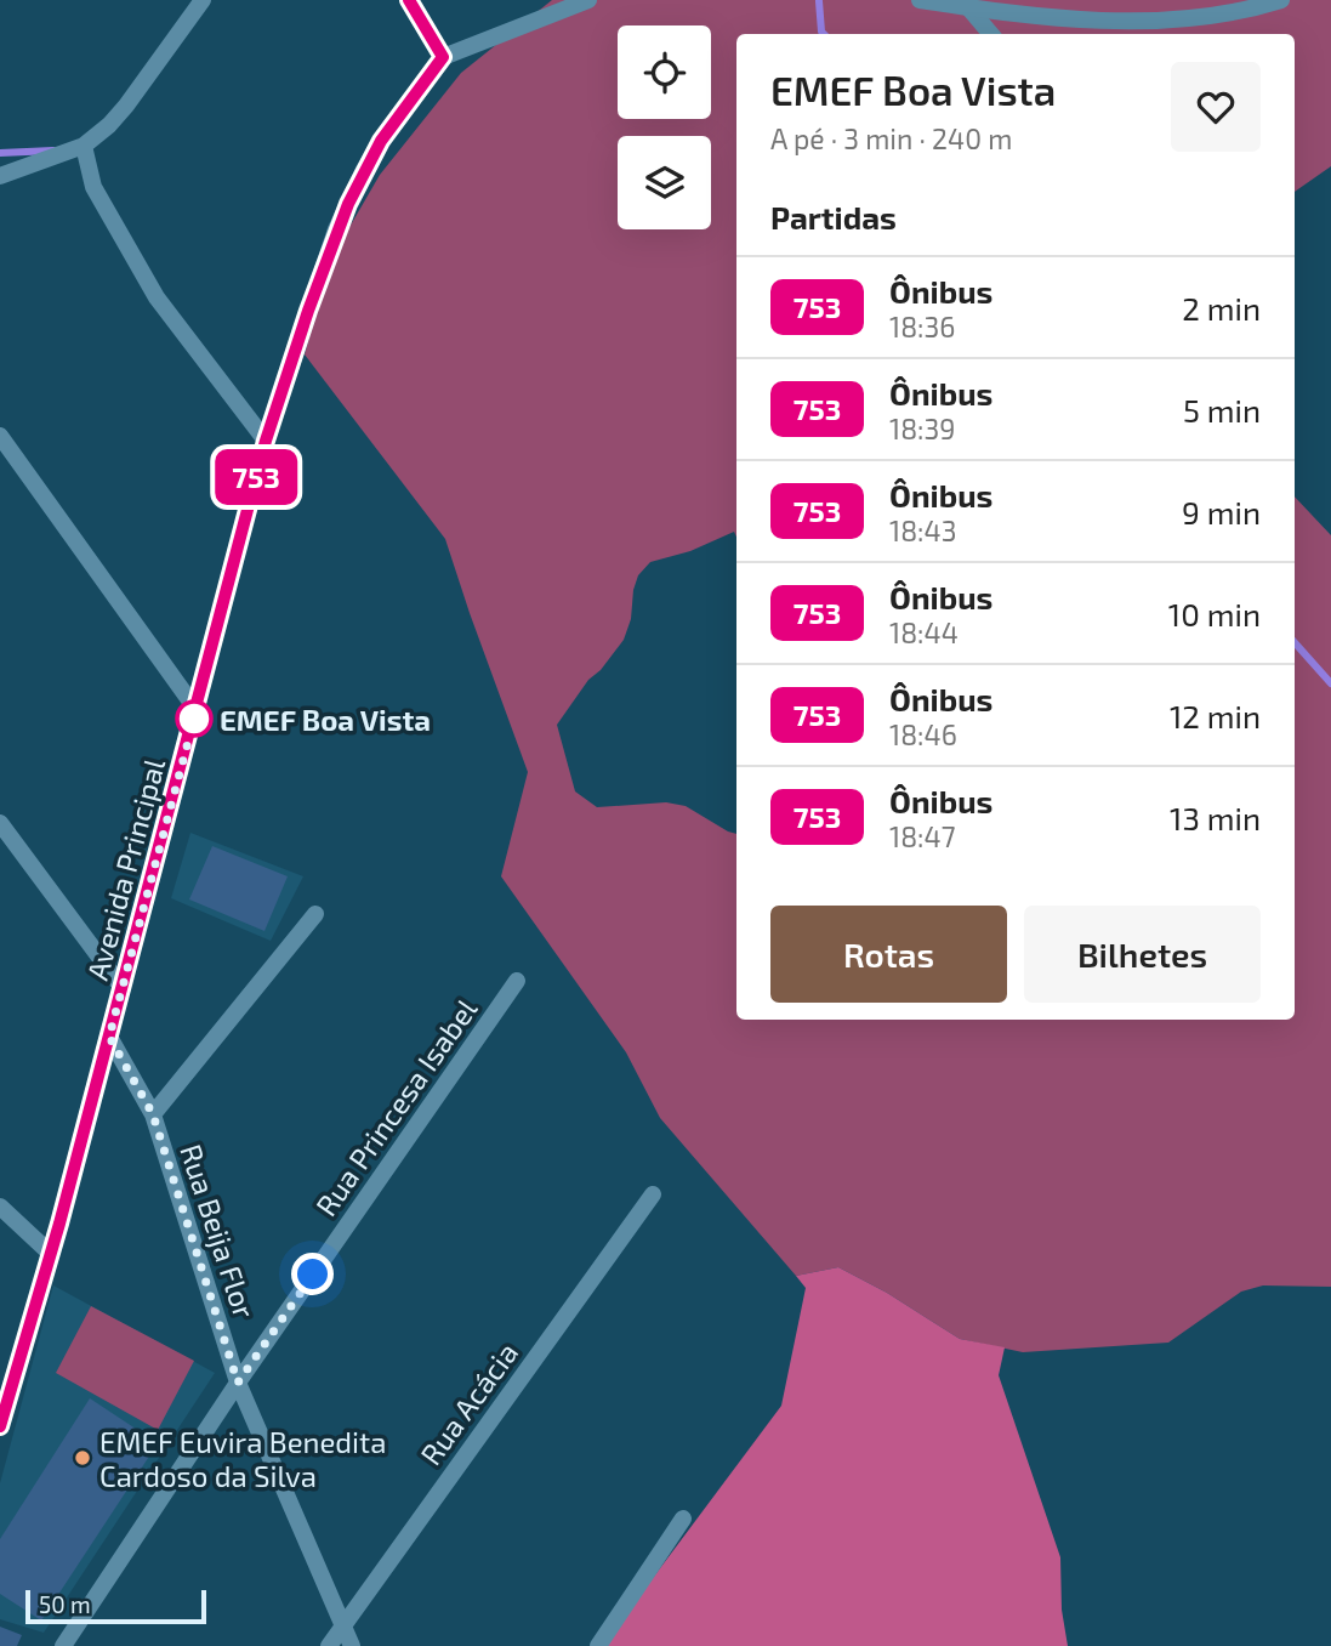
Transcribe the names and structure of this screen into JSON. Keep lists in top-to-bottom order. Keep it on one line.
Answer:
{"streets":{"street":["Avenida Principal","Rua Princesa Isabel","Rua Beija Flor","Rua Acácia"]},"crossings":[["Rua Princesa Isabel","Rua Beija Flor"],["Rua Beija Flor","Rua Acácia"]],"places":["EMEF Boa Vista","EMEF Euvira Benedita Cardoso da Silva"],"lines":["bus line 753"],"scale_bar":"50 m","page":{"on_map":"753","heading":[["EMEF Boa Vista","A pé · 3 min · 240 m"],"Partidas"],"list":[{"mark":"753","name":"Ônibus","note":"18:36","value":"2 min"},{"mark":"753","name":"Ônibus","note":"18:39","value":"5 min"},{"mark":"753","name":"Ônibus","note":"18:43","value":"9 min"},{"mark":"753","name":"Ônibus","note":"18:44","value":"10 min"},{"mark":"753","name":"Ônibus","note":"18:46","value":"12 min"},{"mark":"753","name":"Ônibus","note":"18:47","value":"13 min"}],"buttons":["Rotas","Bilhetes"],"scale":"50 m"}}
